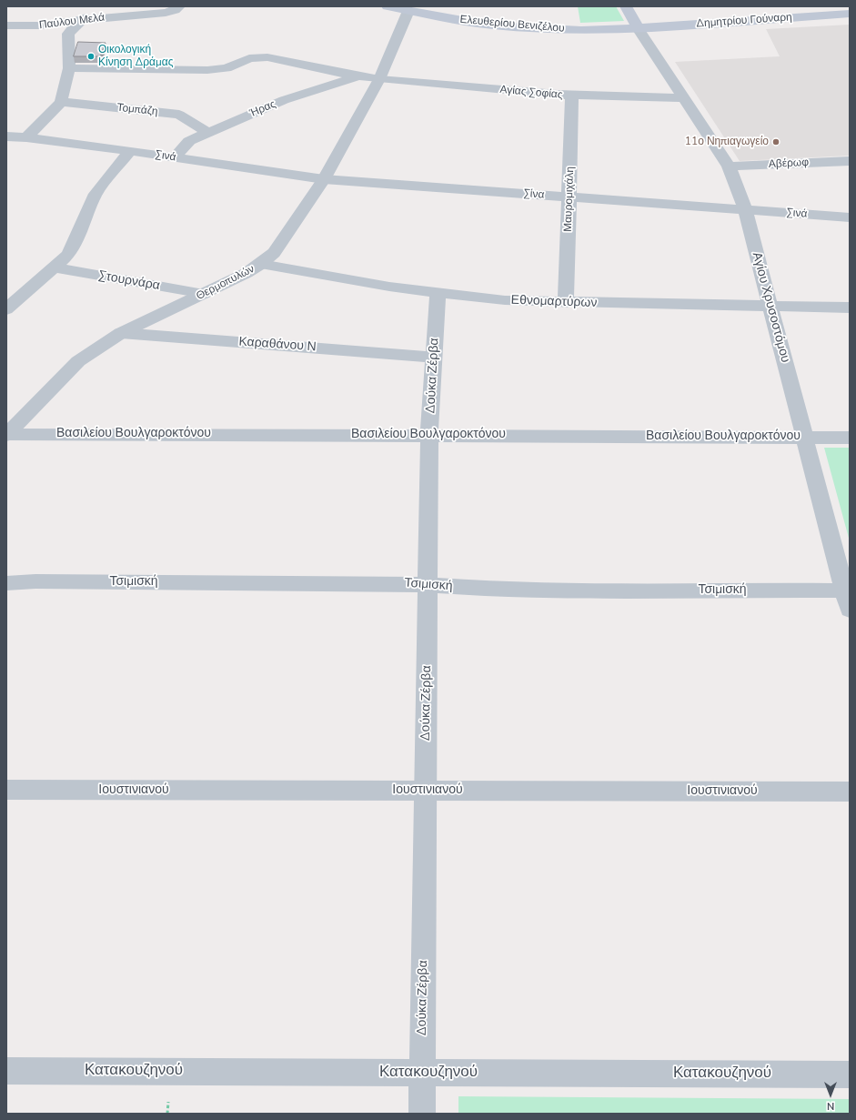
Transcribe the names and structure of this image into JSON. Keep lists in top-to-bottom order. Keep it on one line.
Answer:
{"streets":{"main road":["Δημητρίου Γούναρη","Ελευθερίου Βενιζέλου"],"street":["Παύλου Μελά","Αγίας Σοφίας","Ήρας","Τομπάζη","Σινά","Αβέρωφ","Σίνα","Μαυρομιχάλη","Στουρνάρα","Θερμοπυλών","Εθνομαρτύρων","Αγίου Χρυσοστόμου","Καραθάνου Ν","Δούκα Ζέρβα","Βασιλείου Βουλγαροκτόνου","Τσιμισκή","Ιουστινιανού","Κατακουζηνού"]},"crossings":[["Δημητρίου Γούναρη","Ελευθερίου Βενιζέλου"],["Δημητρίου Γούναρη","Αγίου Χρυσοστόμου"],["Ελευθερίου Βενιζέλου","Θερμοπυλών"],["Ελευθερίου Βενιζέλου","Αγίου Χρυσοστόμου"],["Αγίας Σοφίας","Ήρας"],["Αγίας Σοφίας","Μαυρομιχάλη"],["Αγίας Σοφίας","Θερμοπυλών"],["Αγίας Σοφίας","Αγίου Χρυσοστόμου"],["Ήρας","Τομπάζη"],["Ήρας","Σινά"],["Σινά","Σίνα"],["Σινά","Θερμοπυλών"],["Σινά","Αγίου Χρυσοστόμου"],["Αβέρωφ","Αγίου Χρυσοστόμου"],["Σίνα","Μαυρομιχάλη"],["Σίνα","Θερμοπυλών"],["Σίνα","Αγίου Χρυσοστόμου"],["Μαυρομιχάλη","Εθνομαρτύρων"],["Στουρνάρα","Θερμοπυλών"],["Θερμοπυλών","Εθνομαρτύρων"],["Θερμοπυλών","Καραθάνου Ν"],["Θερμοπυλών","Βασιλείου Βουλγαροκτόνου"],["Εθνομαρτύρων","Αγίου Χρυσοστόμου"],["Εθνομαρτύρων","Δούκα Ζέρβα"],["Αγίου Χρυσοστόμου","Βασιλείου Βουλγαροκτόνου"],["Αγίου Χρυσοστόμου","Τσιμισκή"],["Καραθάνου Ν","Δούκα Ζέρβα"],["Δούκα Ζέρβα","Βασιλείου Βουλγαροκτόνου"],["Δούκα Ζέρβα","Τσιμισκή"],["Δούκα Ζέρβα","Ιουστινιανού"],["Δούκα Ζέρβα","Κατακουζηνού"]],"places":["Οικολογική Κίνηση Δράμας","11ο Νηπιαγωγείο"],"north":"bottom"}
